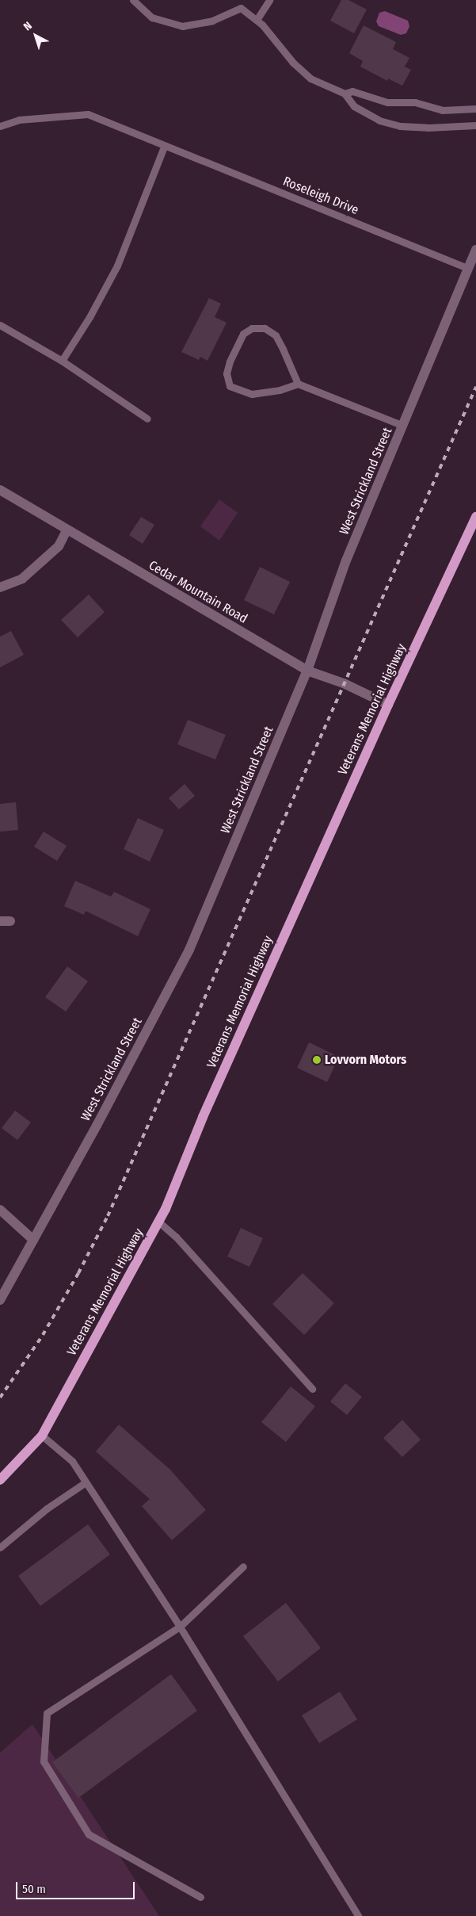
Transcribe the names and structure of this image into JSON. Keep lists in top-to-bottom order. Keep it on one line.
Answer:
{"streets":{"main road":["Veterans Memorial Highway"],"street":["West Strickland Street","Cedar Mountain Road"],"lane":["Roseleigh Drive"]},"crossings":[["Roseleigh Drive","West Strickland Street"],["West Strickland Street","Cedar Mountain Road"],["Cedar Mountain Road","Veterans Memorial Highway"]],"places":["Lovvorn Motors"],"scale_bar":"50 m","north":"top left"}
